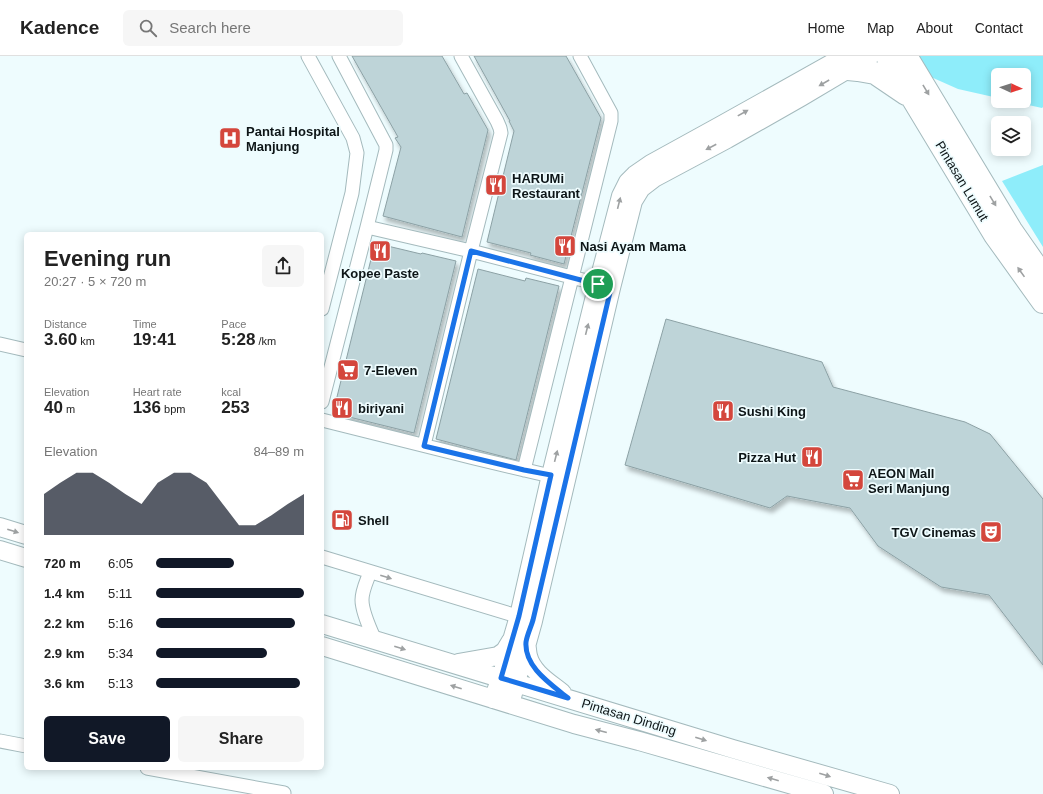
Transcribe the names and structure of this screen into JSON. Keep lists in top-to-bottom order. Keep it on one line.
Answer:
{"streets":{"highway":["Pintasan Lumut"],"main road":["Pintasan Dinding"]},"places":{"hospital":["Pantai Hospital Manjung"],"restaurant":["HARUMi Restaurant","Nasi Ayam Mama","Kopee Paste","biriyani","Sushi King","Pizza Hut"],"supermarket":["7-Eleven","AEON Mall Seri Manjung"],"fuel station":["Shell"],"theatre":["TGV Cinemas"]},"north":"right","page":{"header":"Kadence","search":"Search here","nav":["Home","Map","About","Contact"],"heading":["Evening run","20:27 · 5 × 720 m"],"stats":[["Distance","3.60 km"],["Time","19:41"],["Pace","5:28 /km"],["Elevation","40 m"],["Heart rate","136 bpm"],["kcal","253"]],"chart":["Elevation","84–89 m"],"list":[{"name":"720 m","note":"6:05"},{"name":"1.4 km","note":"5:11"},{"name":"2.2 km","note":"5:16"},{"name":"2.9 km","note":"5:34"},{"name":"3.6 km","note":"5:13"}],"buttons":["Save","Share"]}}
